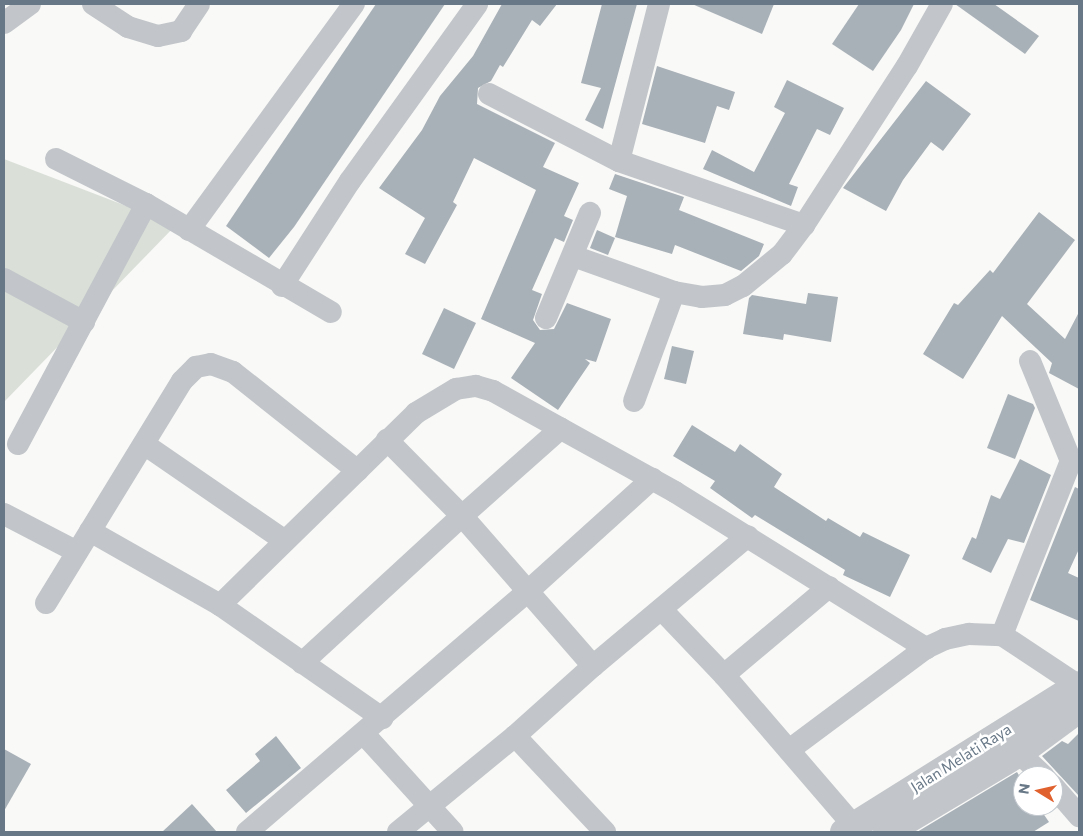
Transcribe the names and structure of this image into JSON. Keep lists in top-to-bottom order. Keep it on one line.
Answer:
{"streets":{"street":["Jalan Melati Raya"]},"north":"left"}
